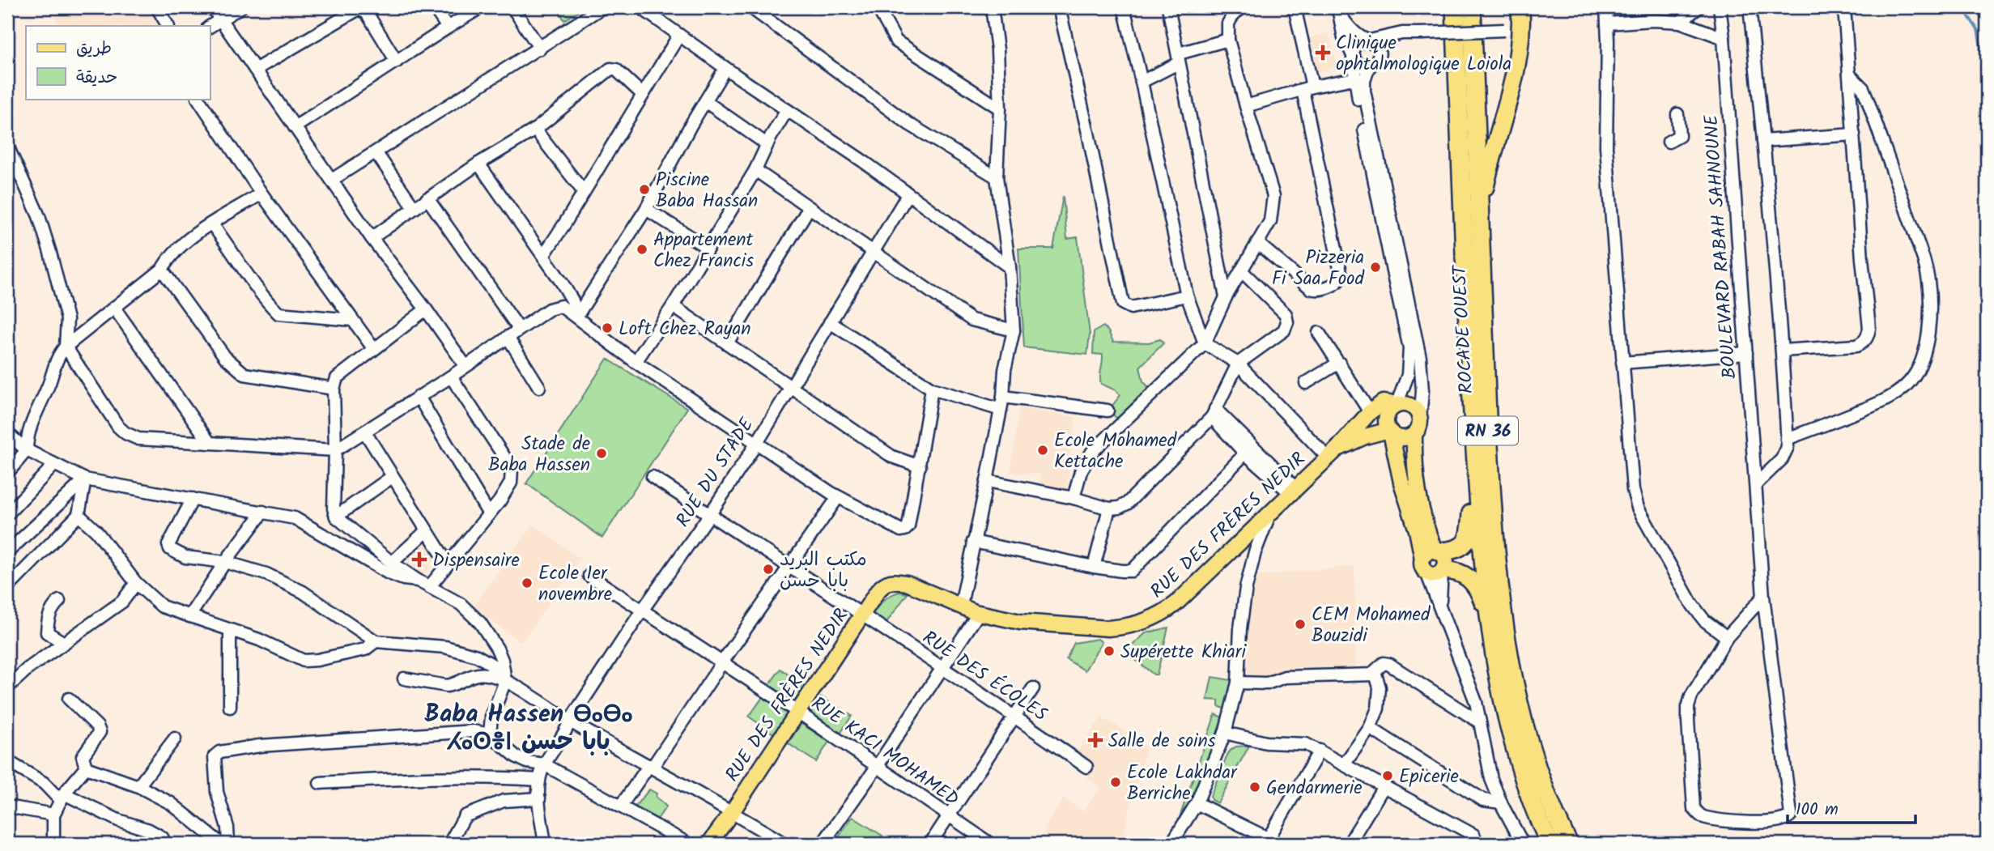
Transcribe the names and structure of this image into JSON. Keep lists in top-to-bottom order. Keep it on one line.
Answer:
{"streets":{"highway":["ROCADE OUEST","RN 36"],"main road":["RUE DES FRÈRES NEDIR"],"street":["BOULEVARD RABAH SAHNOUNE","RUE DU STADE","RUE DES ÉCOLES","RUE KACI MOHAMED"]},"crossings":[["RUE DU STADE","RUE DES ÉCOLES"],["RUE DU STADE","RUE KACI MOHAMED"],["RUE DES FRÈRES NEDIR","RUE DES ÉCOLES"],["RUE DES FRÈRES NEDIR","RUE KACI MOHAMED"]],"districts":["Baba Hassen ⴱⴰⴱⴰ ⵃⴰⵙⴻⵏ بابا حسن"],"places":{"health":["Clinique ophtalmologique Loiola","Dispensaire","Salle de soins"],"other":["Piscine Baba Hassan","Appartement Chez Francis","Pizzeria Fi Saa Food","Loft Chez Rayan","Ecole Mohamed Kettache","Stade de Baba Hassen","مكتب البريد بابا حسن","Ecole 1er novembre","CEM Mohamed Bouzidi","Supérette Khiari","Epicerie","Ecole Lakhdar Berriche","Gendarmerie"]},"legend":["طريق","حديقة"],"scale_bar":"100 m"}
